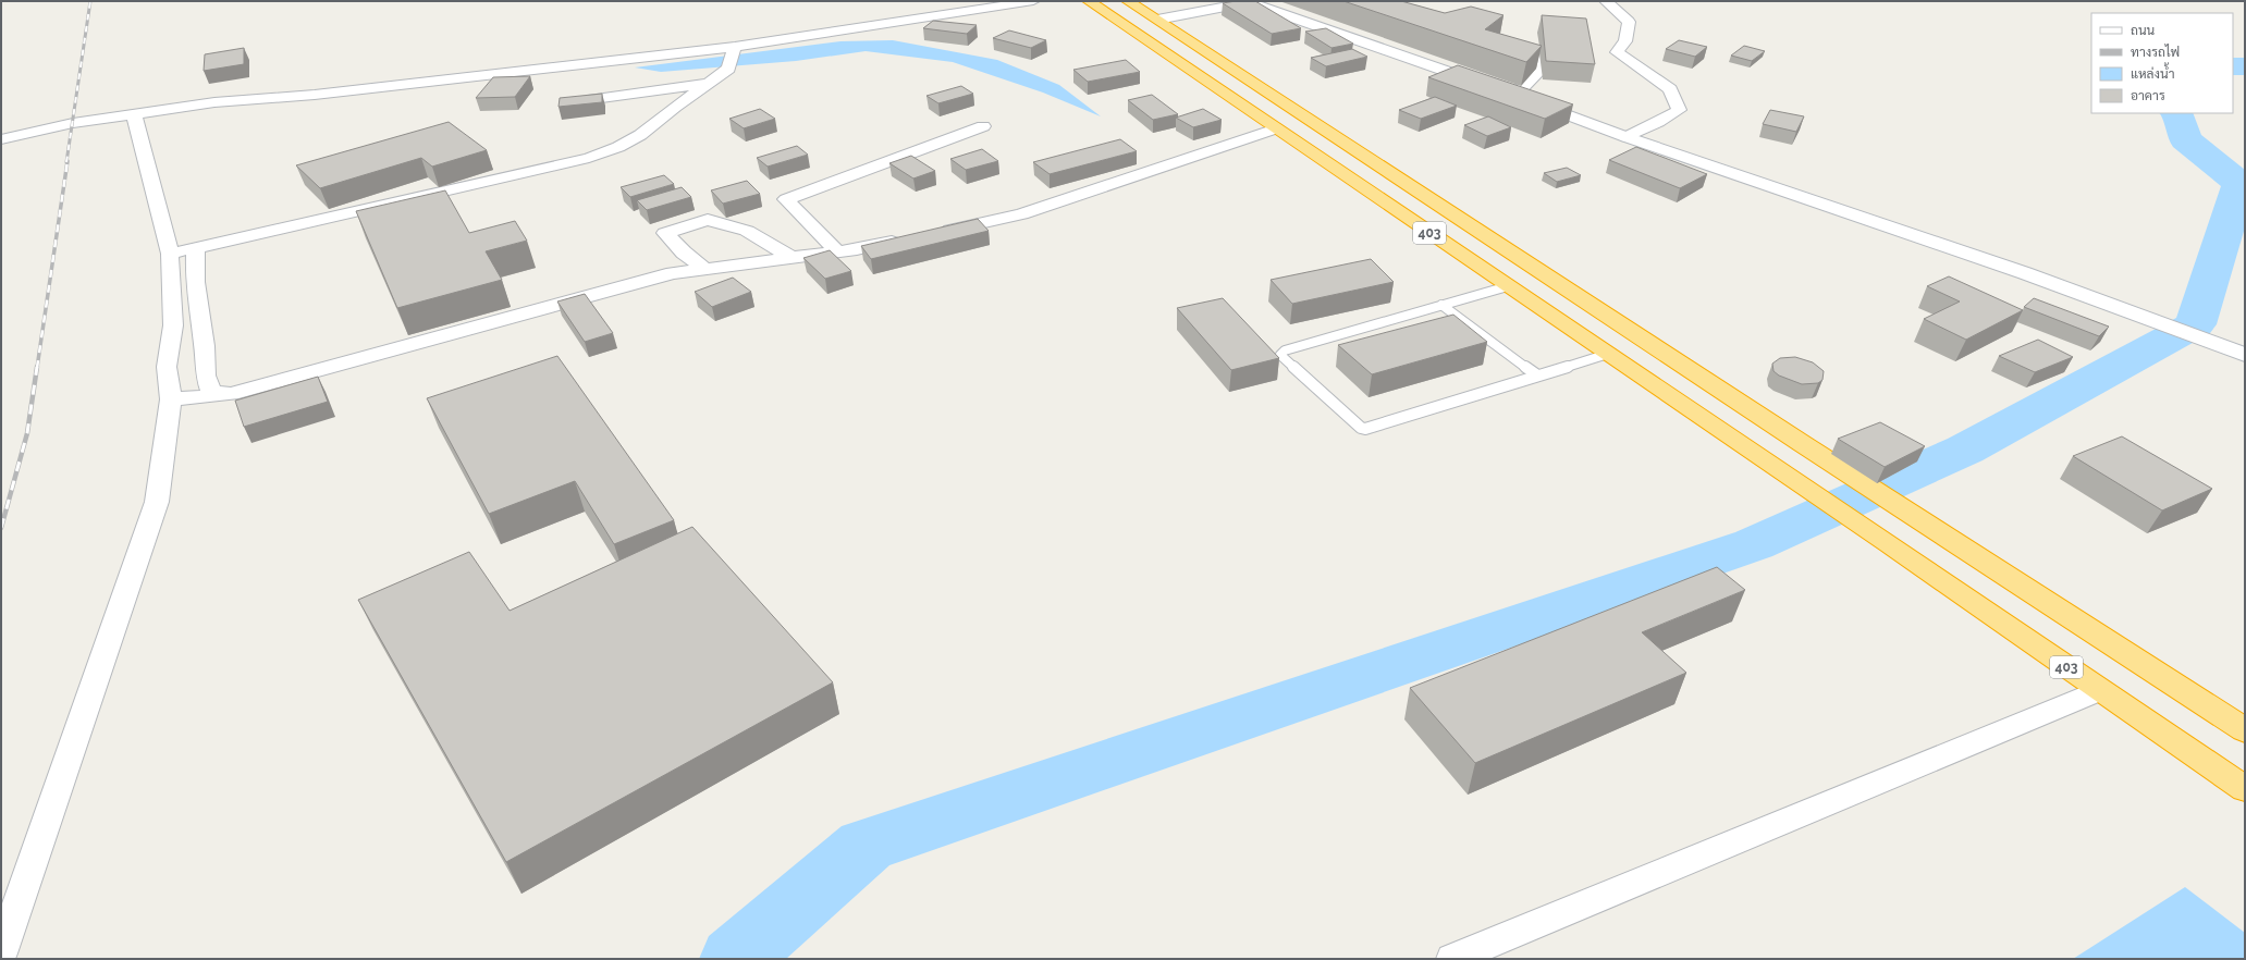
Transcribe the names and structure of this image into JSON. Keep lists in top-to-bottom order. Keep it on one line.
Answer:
{"streets":{"highway":["403"]},"legend":["ถนน","ทางรถไฟ","แหล่งน้ำ","อาคาร"]}
